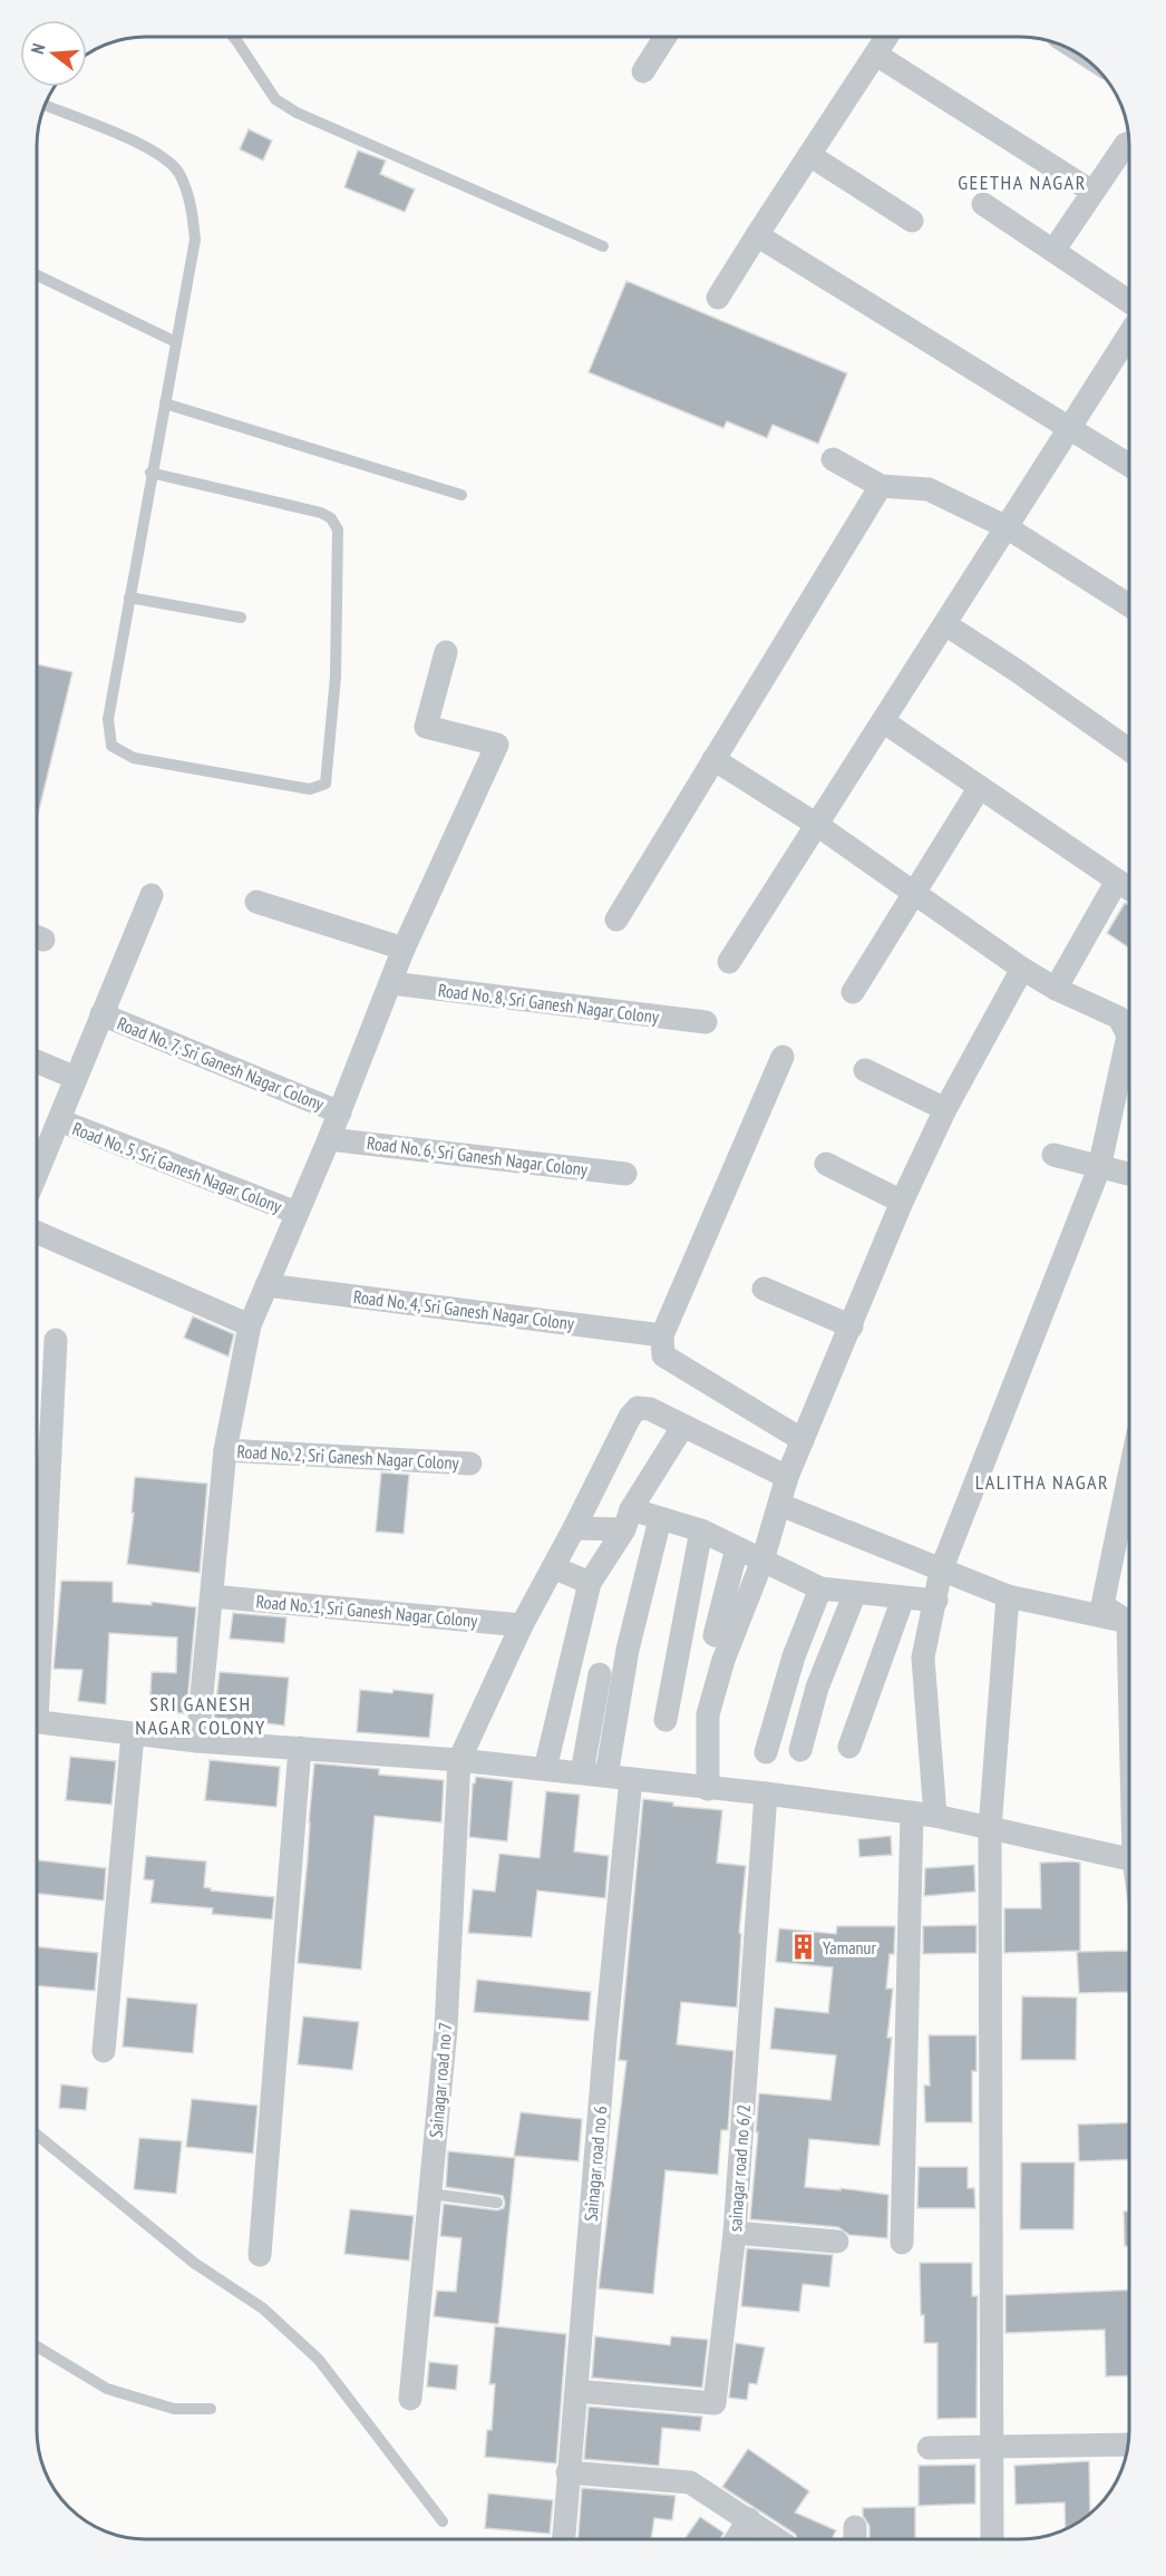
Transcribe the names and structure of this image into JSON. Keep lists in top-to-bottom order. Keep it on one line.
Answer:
{"streets":{"street":["Road No. 8, Sri Ganesh Nagar Colony","Road No. 7, Sri Ganesh Nagar Colony","Road No. 6, Sri Ganesh Nagar Colony","Road No. 5, Sri Ganesh Nagar Colony","Road No. 4, Sri Ganesh Nagar Colony","Road No. 2, Sri Ganesh Nagar Colony","Road No. 1, Sri Ganesh Nagar Colony","Sainagar road no 7","Sainagar road no 6","sainagar road no 6/2"]},"crossings":[["Sainagar road no 6","sainagar road no 6/2"]],"districts":["GEETHA NAGAR","LALITHA NAGAR","SRI GANESH NAGAR COLONY"],"places":{"building":["Yamanur"]},"north":"left"}
